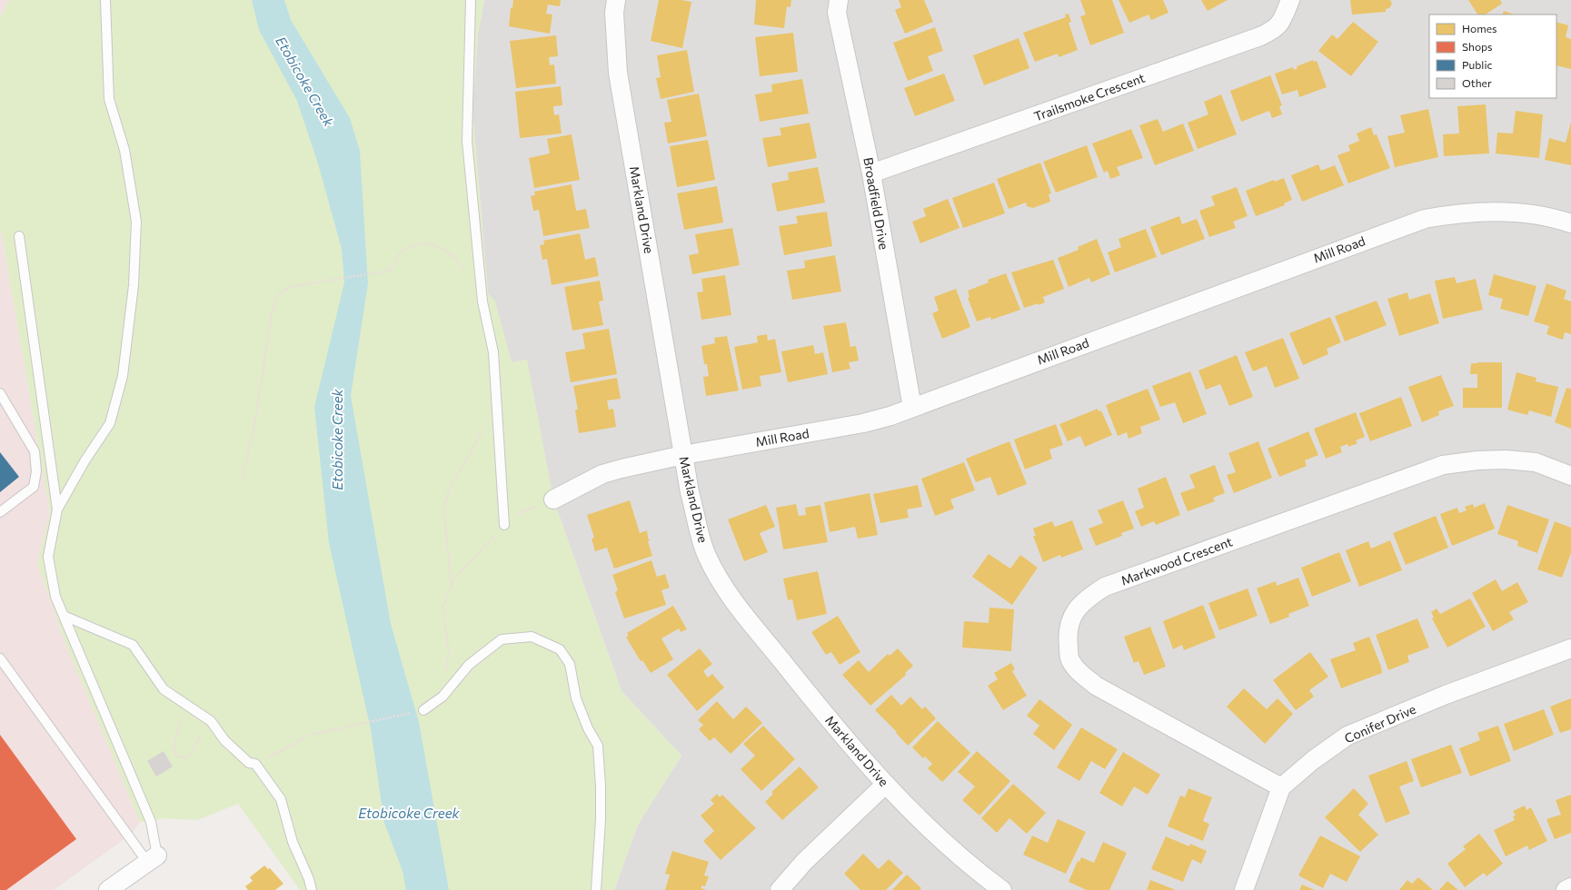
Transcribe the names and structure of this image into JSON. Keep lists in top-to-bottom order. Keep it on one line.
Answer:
{"streets":{"street":["Trailsmoke Crescent","Broadfield Drive","Markland Drive","Mill Road","Markwood Crescent","Conifer Drive"]},"crossings":[["Trailsmoke Crescent","Broadfield Drive"],["Broadfield Drive","Mill Road"],["Markland Drive","Mill Road"],["Markwood Crescent","Conifer Drive"]],"water":["Etobicoke Creek"],"legend":["Homes","Shops","Public","Other"]}
